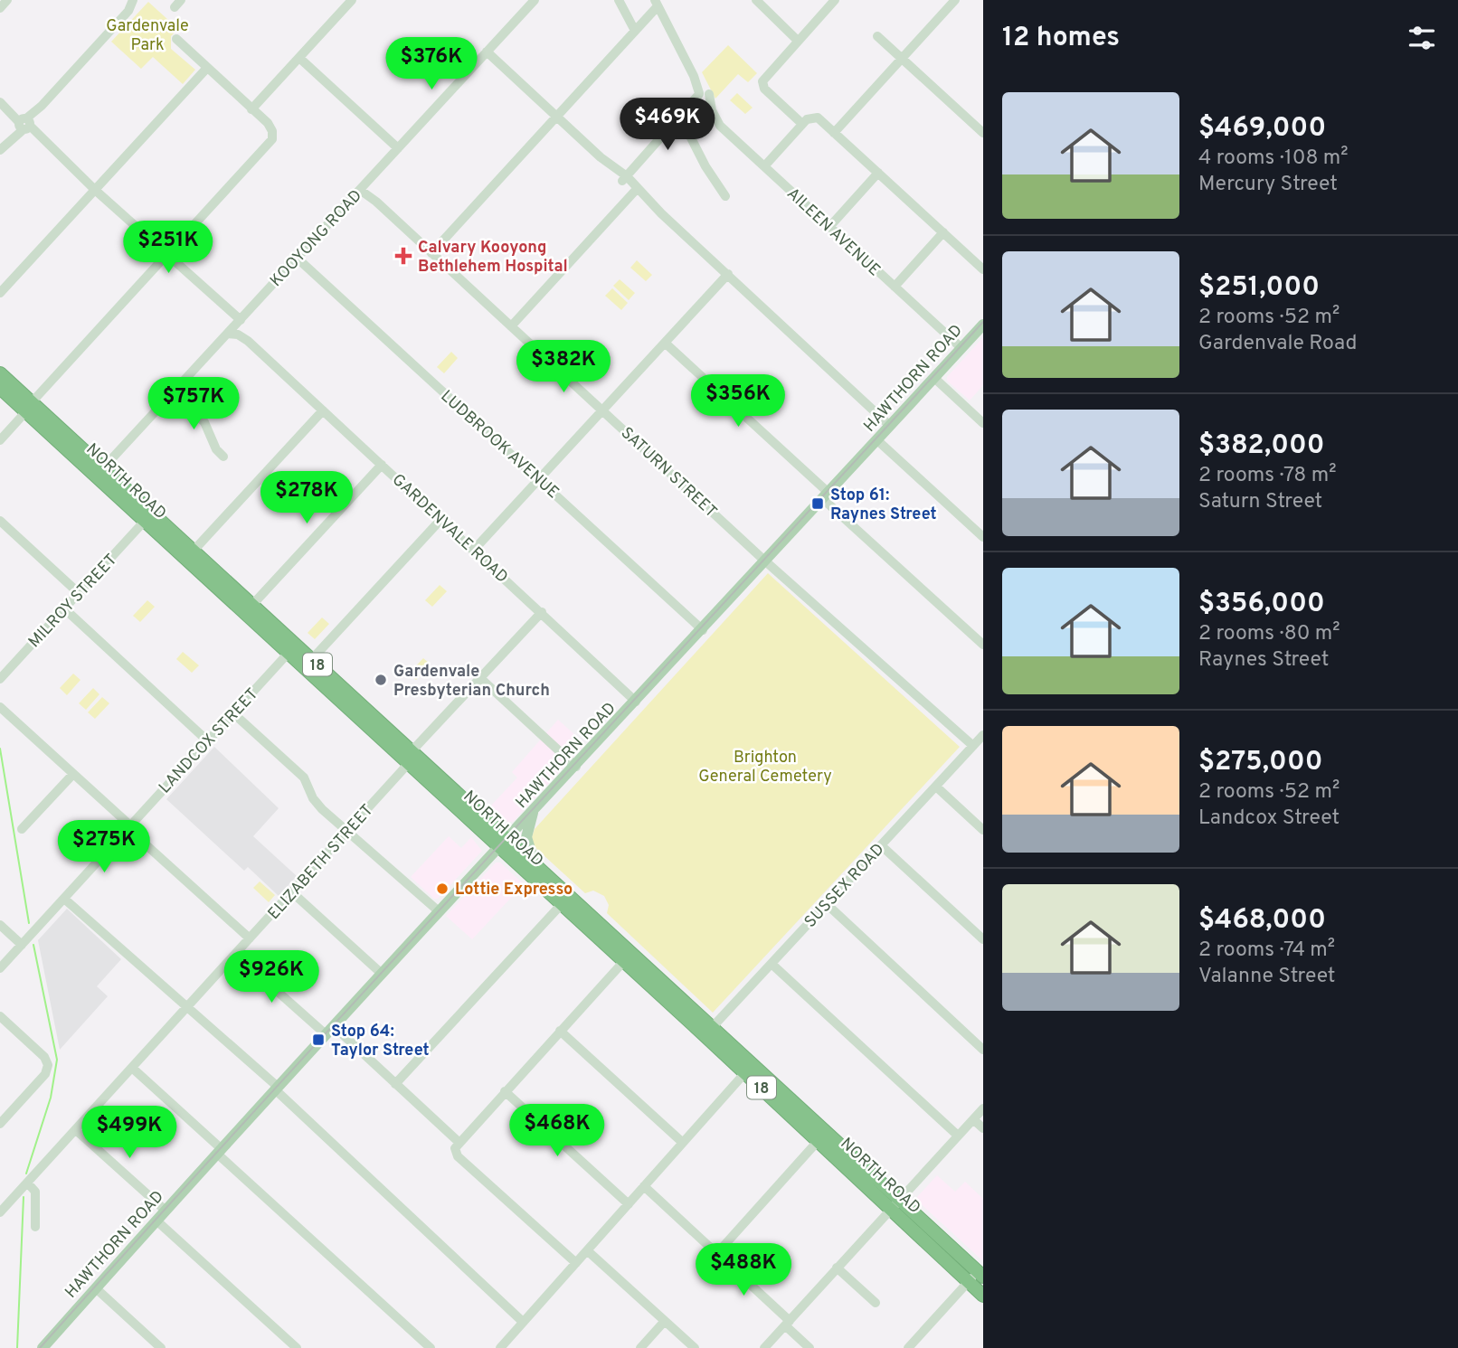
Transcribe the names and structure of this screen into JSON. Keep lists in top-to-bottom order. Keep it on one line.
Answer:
{"streets":{"highway":["NORTH ROAD","18"],"main road":["HAWTHORN ROAD"],"street":["AILEEN AVENUE","KOOYONG ROAD","LUDBROOK AVENUE","SATURN STREET","GARDENVALE ROAD","MILROY STREET","LANDCOX STREET","ELIZABETH STREET","SUSSEX ROAD"]},"crossings":[["AILEEN AVENUE","HAWTHORN ROAD"],["KOOYONG ROAD","LUDBROOK AVENUE"],["KOOYONG ROAD","SATURN STREET"],["KOOYONG ROAD","NORTH ROAD"],["KOOYONG ROAD","GARDENVALE ROAD"],["HAWTHORN ROAD","LUDBROOK AVENUE"],["HAWTHORN ROAD","SATURN STREET"],["HAWTHORN ROAD","NORTH ROAD"],["HAWTHORN ROAD","GARDENVALE ROAD"],["SATURN STREET","SUSSEX ROAD"],["NORTH ROAD","MILROY STREET"],["NORTH ROAD","LANDCOX STREET"],["NORTH ROAD","ELIZABETH STREET"],["NORTH ROAD","SUSSEX ROAD"],["GARDENVALE ROAD","ELIZABETH STREET"]],"parks":["Gardenvale Park","Brighton General Cemetery"],"places":{"health":["Calvary Kooyong Bethlehem Hospital"],"transit":["Stop 61: Raynes Street","Stop 64: Taylor Street"],"other":["Gardenvale Presbyterian Church","Lottie Expresso"]},"page":{"heading":"12 homes","price":["$376K","$469K","$251K","$382K","$356K","$757K","$278K","$275K","$926K","$468K","$499K","$488K"],"list":[{"name":"$469,000","note":"4 rooms · 108 m² · Mercury Street"},{"name":"$251,000","note":"2 rooms · 52 m² · Gardenvale Road"},{"name":"$382,000","note":"2 rooms · 78 m² · Saturn Street"},{"name":"$356,000","note":"2 rooms · 80 m² · Raynes Street"},{"name":"$275,000","note":"2 rooms · 52 m² · Landcox Street"},{"name":"$468,000","note":"2 rooms · 74 m² · Valanne Street"}]}}
